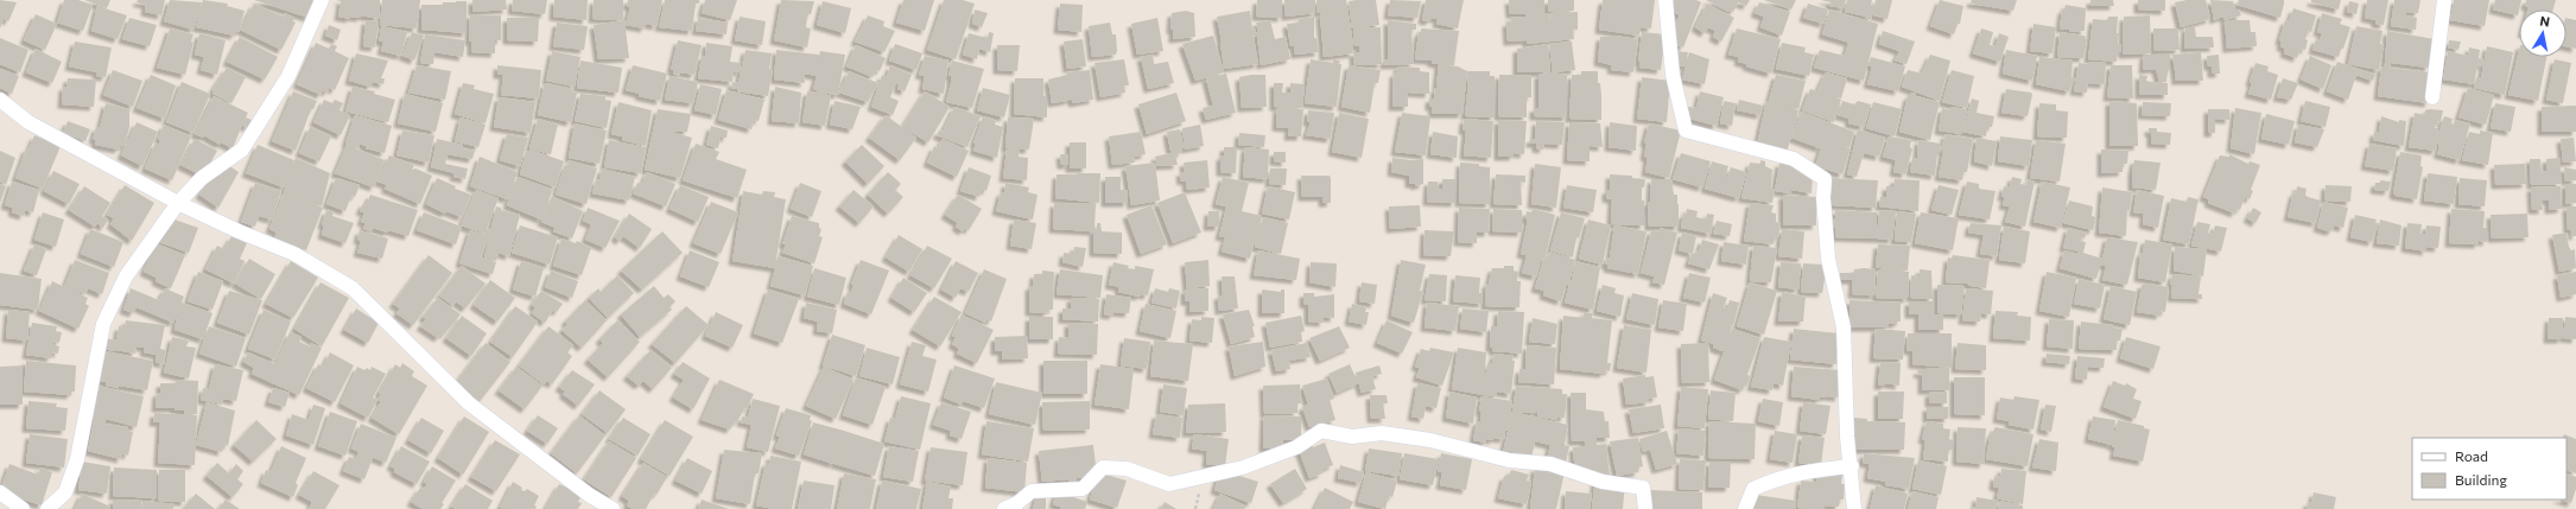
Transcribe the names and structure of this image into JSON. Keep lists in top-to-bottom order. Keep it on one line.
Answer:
{"legend":["Road","Building"],"north":"top"}
